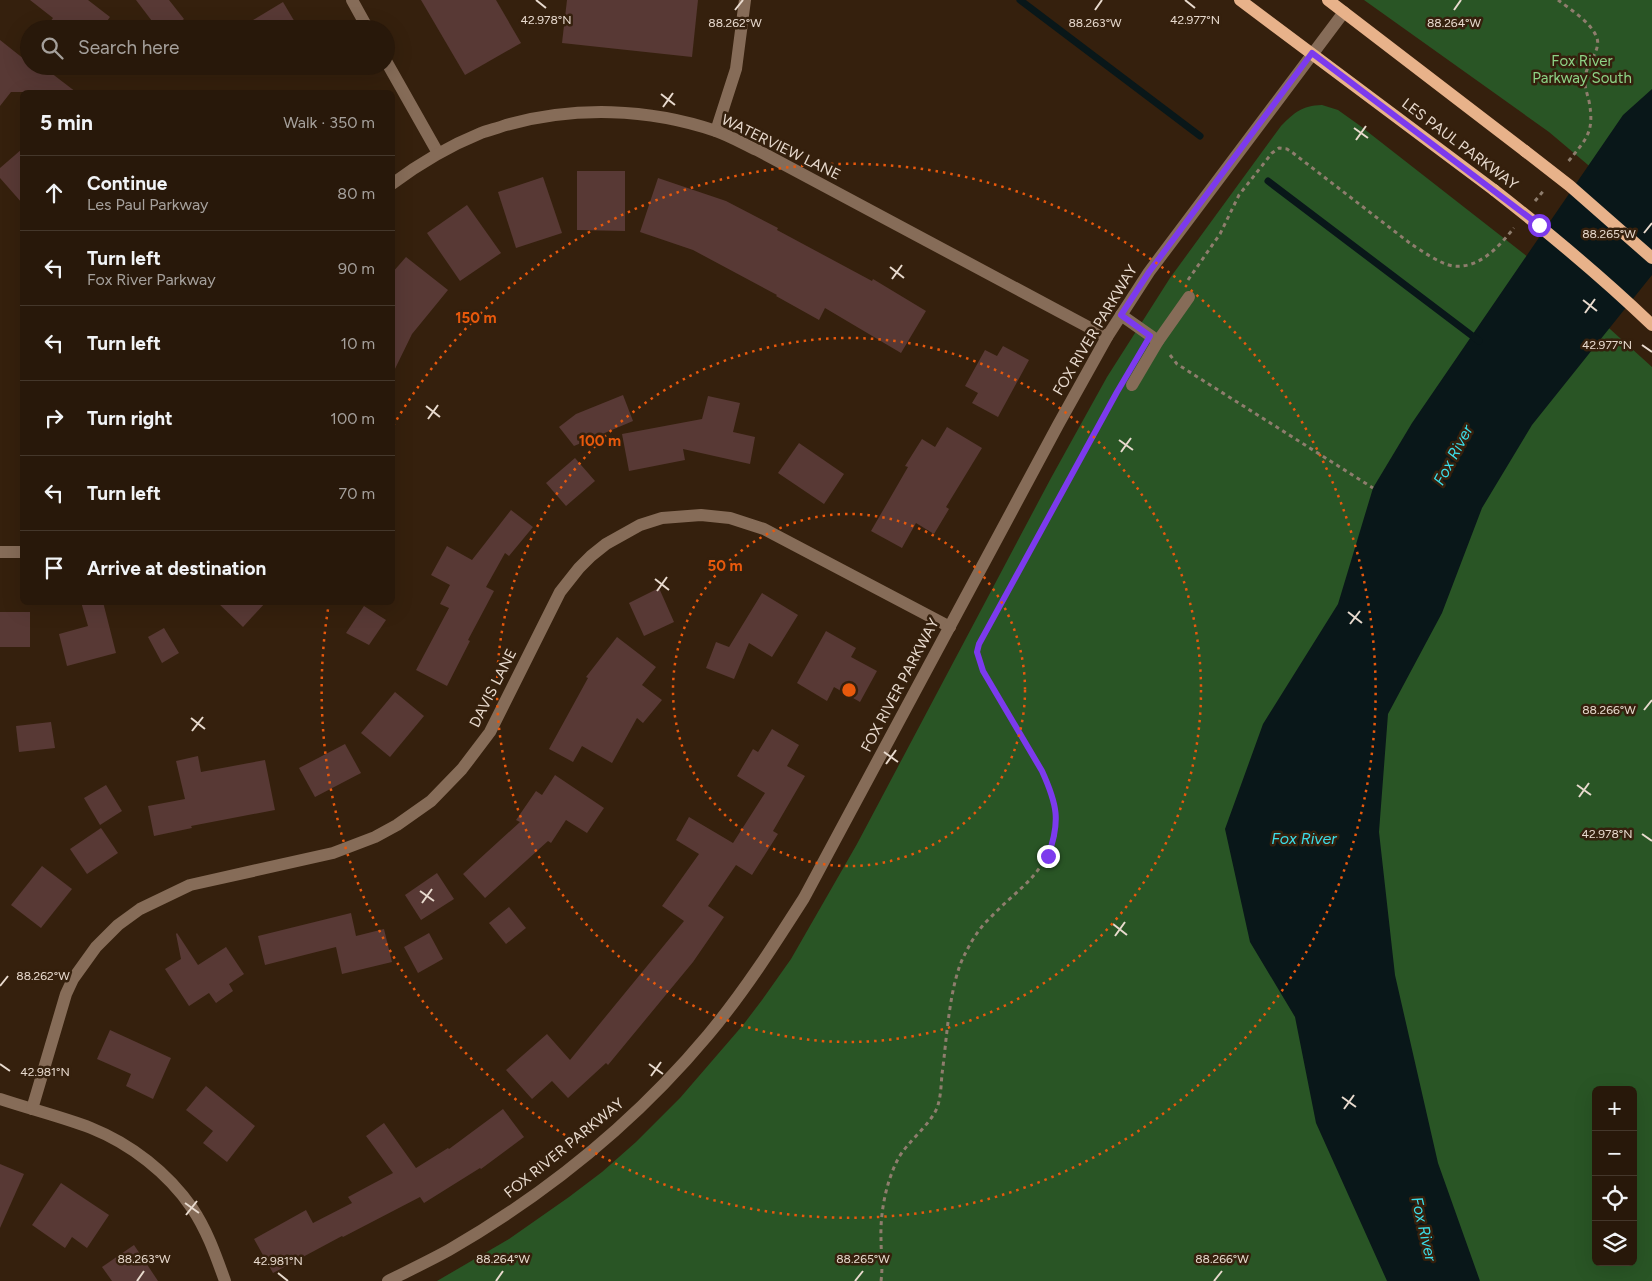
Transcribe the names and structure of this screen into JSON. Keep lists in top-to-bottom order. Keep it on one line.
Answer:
{"streets":{"main road":["LES PAUL PARKWAY"],"street":["WATERVIEW LANE","FOX RIVER PARKWAY","DAVIS LANE"]},"crossings":[["LES PAUL PARKWAY","FOX RIVER PARKWAY"],["WATERVIEW LANE","FOX RIVER PARKWAY"],["FOX RIVER PARKWAY","DAVIS LANE"]],"water":["Fox River"],"parks":["Fox River Parkway South"],"page":{"search":"Search here","heading":["5 min","Walk · 350 m"],"list":[["Continue","Les Paul Parkway","80 m"],["Turn left","Fox River Parkway","90 m"],["Turn left","10 m"],["Turn right","100 m"],["Turn left","70 m"],"Arrive at destination"],"map_buttons":["+","−"]},"coordinates":["42.977°N","42.978°N","88.262°W","88.263°W","88.264°W","88.265°W","88.266°W","42.981°N"],"rings":["150 m","100 m","50 m"]}
